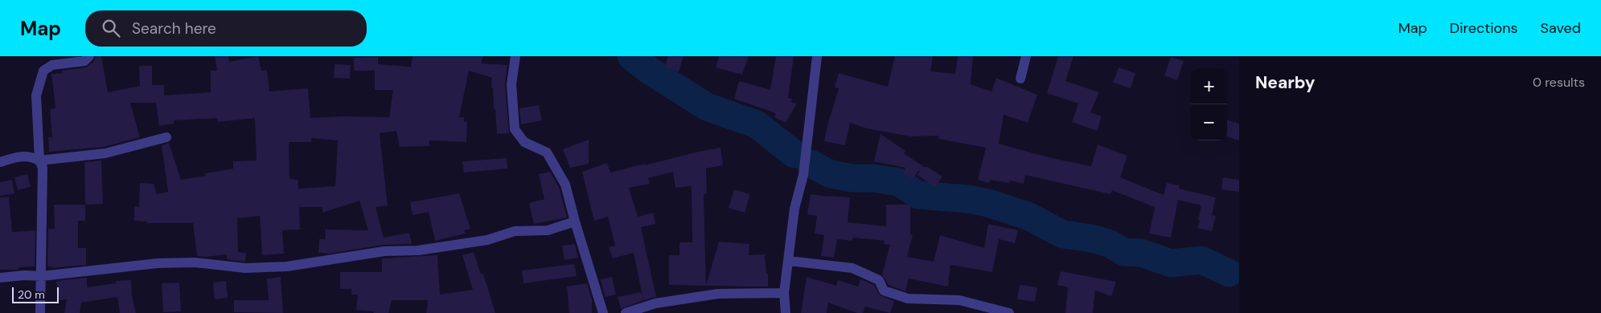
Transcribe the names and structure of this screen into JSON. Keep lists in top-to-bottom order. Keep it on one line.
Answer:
{"scale_bar":"20 m","page":{"header":"Map","search":"Search here","nav":["Map","Directions","Saved"],"heading":["Nearby","0 results"],"map_buttons":["+","−"],"scale":"20 m"}}
